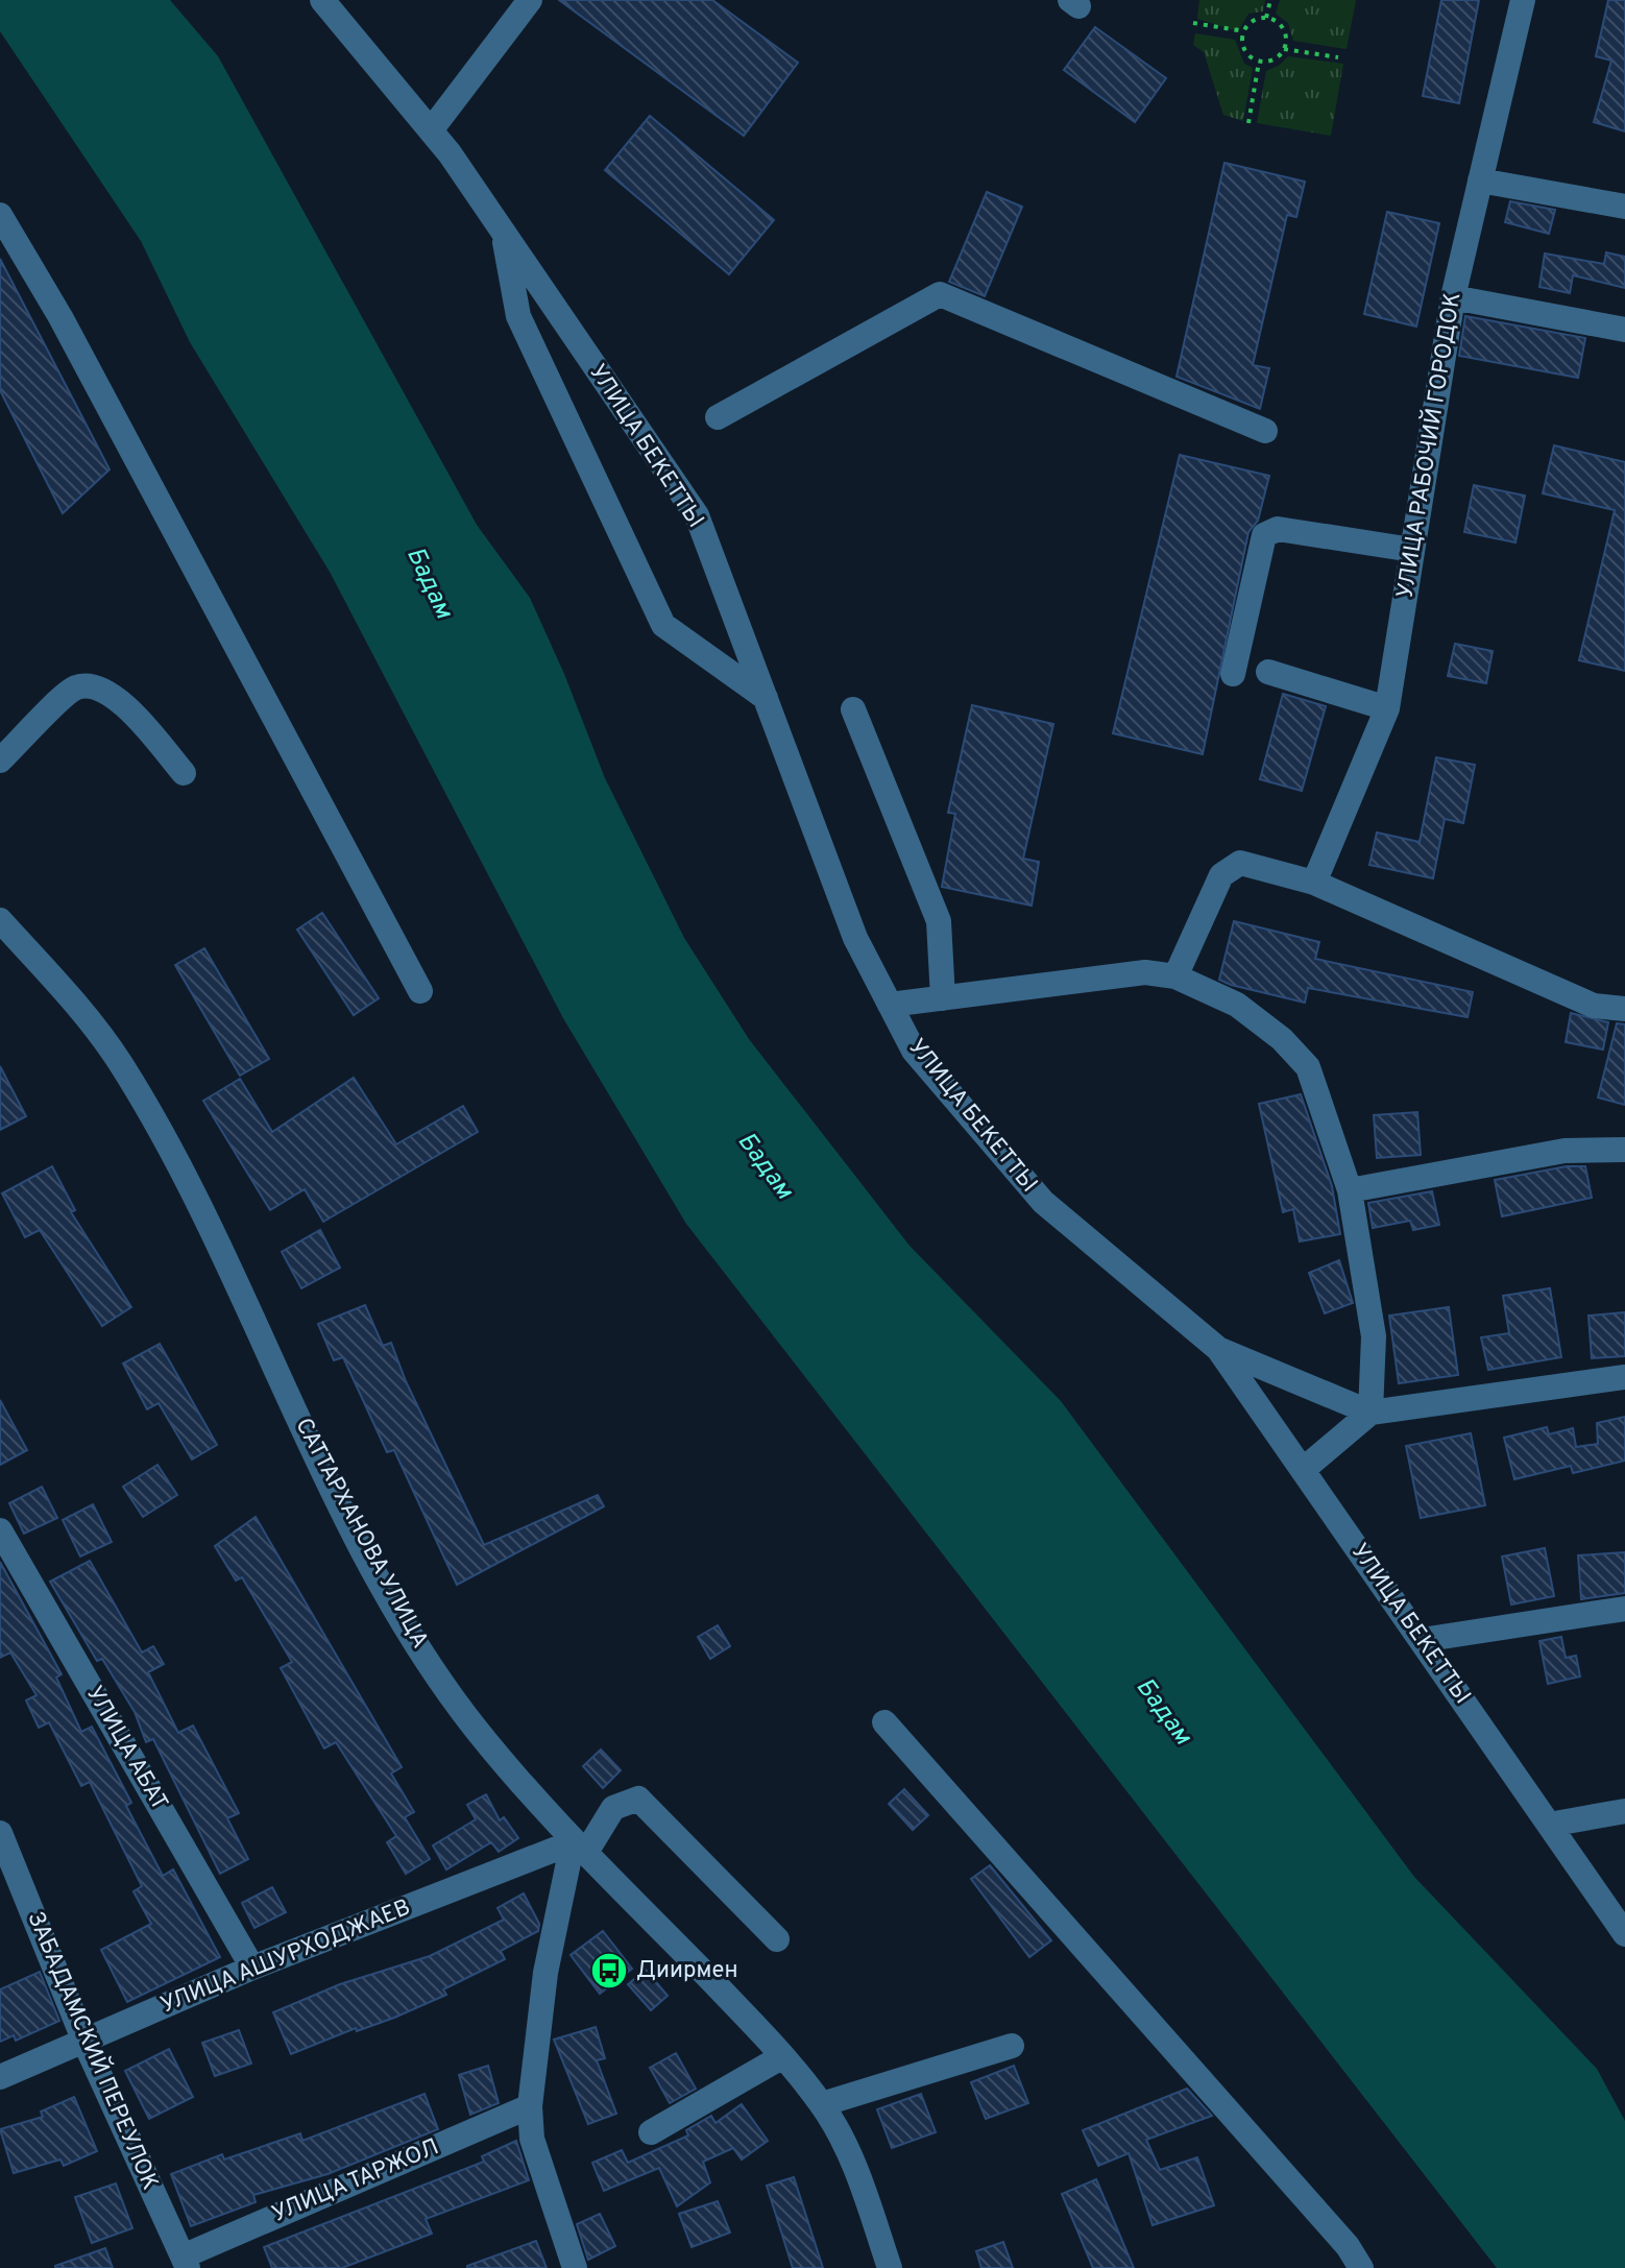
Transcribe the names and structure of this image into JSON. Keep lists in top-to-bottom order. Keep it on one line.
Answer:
{"streets":{"street":["УЛИЦА РАБОЧИЙ ГОРОДОК","УЛИЦА БЕКЕТТЫ","САТТАРХАНОВА УЛИЦА","УЛИЦА АБАТ","УЛИЦА АШУРХОДЖАЕВ","ЗАБАДАМСКИЙ ПЕРЕУЛОК","УЛИЦА ТАРЖОЛ"]},"crossings":[["САТТАРХАНОВА УЛИЦА","УЛИЦА АШУРХОДЖАЕВ"],["УЛИЦА АБАТ","УЛИЦА АШУРХОДЖАЕВ"],["УЛИЦА АШУРХОДЖАЕВ","ЗАБАДАМСКИЙ ПЕРЕУЛОК"],["ЗАБАДАМСКИЙ ПЕРЕУЛОК","УЛИЦА ТАРЖОЛ"]],"water":["Бадам"],"places":{"bus stop":["Диирмен"]}}
